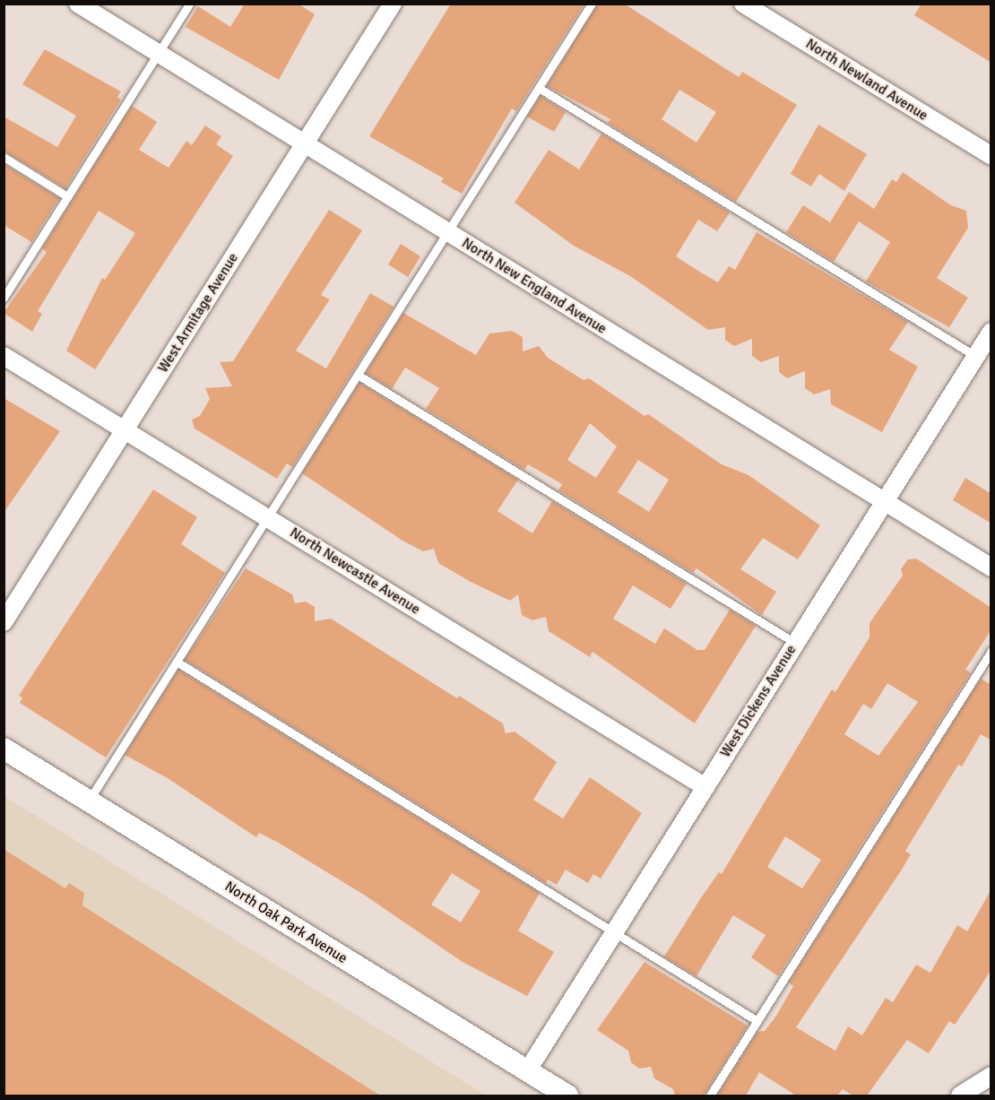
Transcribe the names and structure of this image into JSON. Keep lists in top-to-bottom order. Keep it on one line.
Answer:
{"streets":{"street":["North Newland Avenue","North New England Avenue","West Armitage Avenue","North Newcastle Avenue","West Dickens Avenue","North Oak Park Avenue"]},"crossings":[["North New England Avenue","West Armitage Avenue"],["North New England Avenue","West Dickens Avenue"],["West Armitage Avenue","North Newcastle Avenue"],["North Newcastle Avenue","West Dickens Avenue"],["West Dickens Avenue","North Oak Park Avenue"]]}
